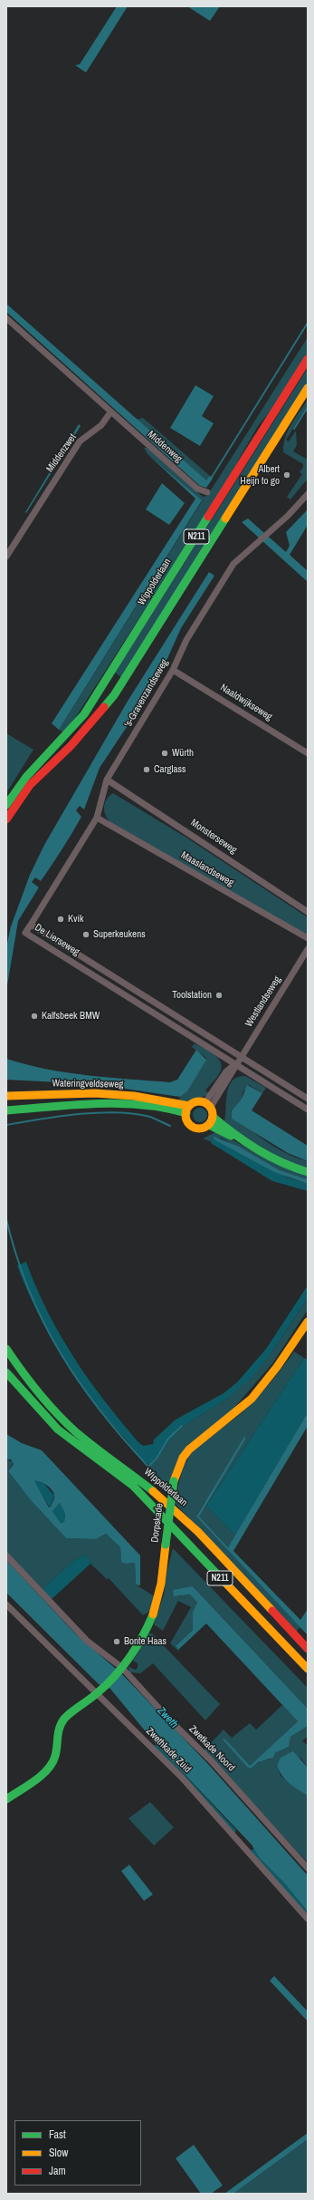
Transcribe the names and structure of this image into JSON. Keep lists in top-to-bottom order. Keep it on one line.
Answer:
{"streets":{"main road":["N211","Wippolderlaan","Wateringveldseweg","Dorpskade"],"street":["Middenweg","Middenzwet","'s-Gravenzandseweg","Naaldwijkseweg","Monsterseweg","Maaslandseweg","De Lierseweg","Westlandseweg","Zwetkade Noord","Zwethkade Zuid"]},"crossings":[["Middenweg","Middenzwet"],["'s-Gravenzandseweg","Naaldwijkseweg"],["'s-Gravenzandseweg","Monsterseweg"],["'s-Gravenzandseweg","Maaslandseweg"],["'s-Gravenzandseweg","De Lierseweg"],["De Lierseweg","Westlandseweg"],["Westlandseweg","Wateringveldseweg"],["Dorpskade","Zwetkade Noord"],["Dorpskade","Zwethkade Zuid"]],"water":["Zweth"],"places":["Albert Heijn to go","Würth","Carglass","Kvik","Superkeukens","Toolstation","Kalfsbeek BMW","Bonte Haas"],"legend":["Fast","Slow","Jam"]}
